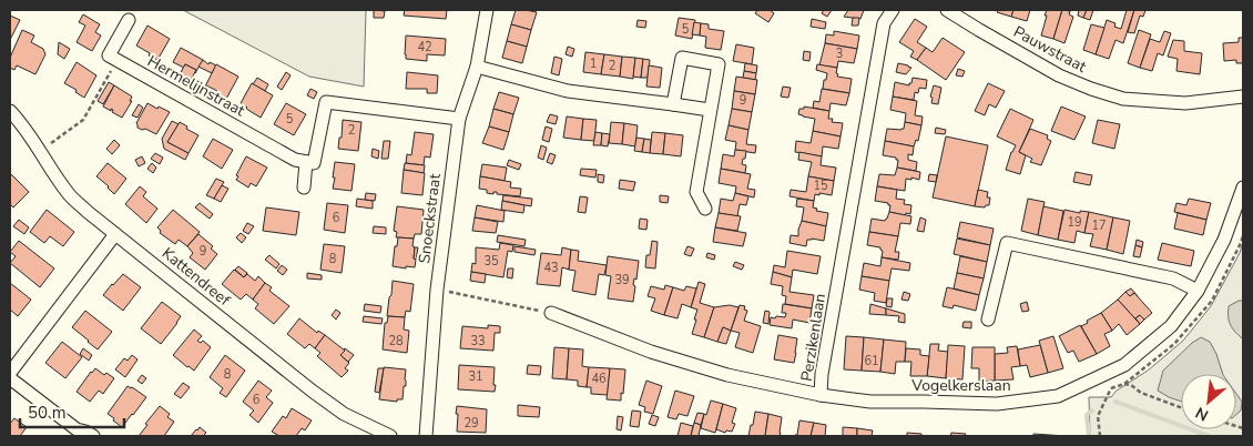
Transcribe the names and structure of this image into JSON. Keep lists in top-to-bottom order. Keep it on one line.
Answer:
{"streets":{"street":["Pauwstraat","Hermelijnstraat","Snoeckstraat","Kattendreef","Perzikenlaan","Vogelkerslaan"]},"crossings":[["Perzikenlaan","Vogelkerslaan"]],"house_numbers":["5","42","3","1","2","9","5","2","15","6","19","17","9","8","35","43","39","28","33","61","8","31","46","6","29"],"scale_bar":"50 m","north":"bottom left"}
